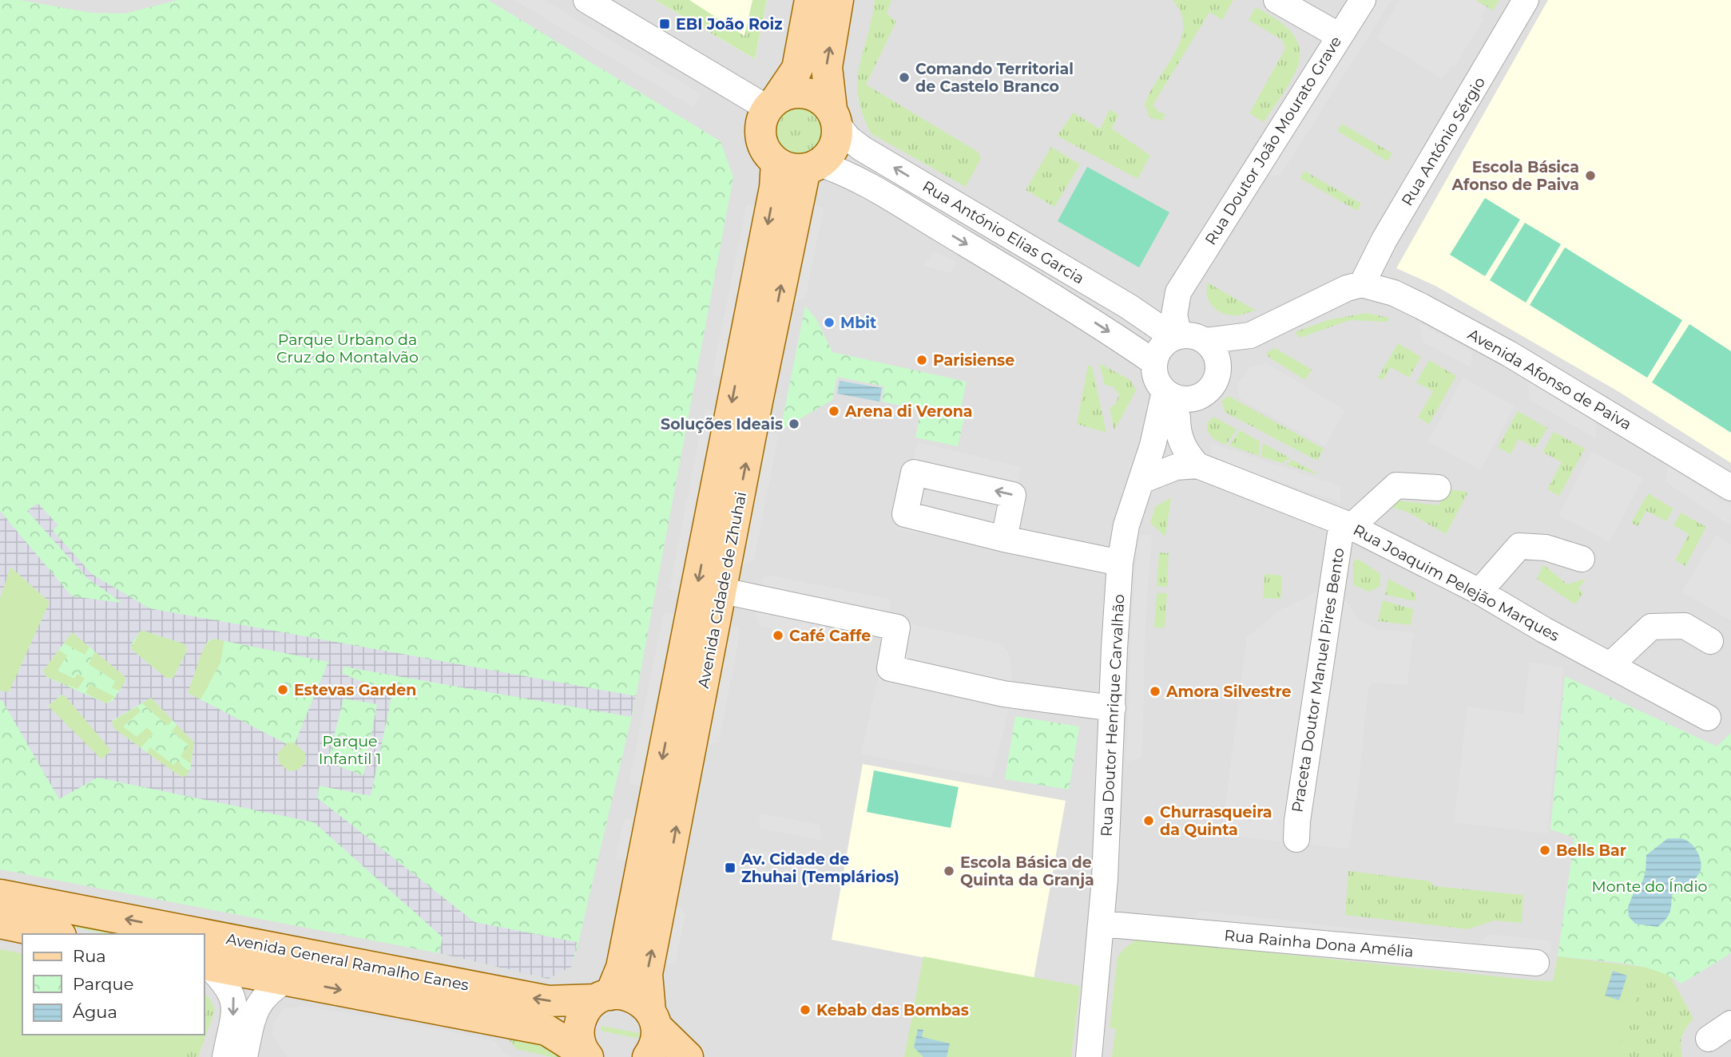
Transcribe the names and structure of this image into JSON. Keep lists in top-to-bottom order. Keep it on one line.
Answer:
{"streets":{"main road":["Avenida Cidade de Zhuhai","Avenida General Ramalho Eanes"],"street":["Rua Doutor João Mourato Grave","Rua António Sérgio","Rua António Elias Garcia","Avenida Afonso de Paiva","Rua Joaquim Pelejão Marques","Praceta Doutor Manuel Pires Bento","Rua Doutor Henrique Carvalhão","Rua Rainha Dona Amélia"]},"crossings":[["Rua Doutor João Mourato Grave","Rua António Elias Garcia"],["Rua Doutor João Mourato Grave","Rua Doutor Henrique Carvalhão"],["Rua António Sérgio","Avenida Afonso de Paiva"],["Rua António Elias Garcia","Avenida Cidade de Zhuhai"],["Rua António Elias Garcia","Rua Doutor Henrique Carvalhão"],["Rua Joaquim Pelejão Marques","Praceta Doutor Manuel Pires Bento"],["Rua Joaquim Pelejão Marques","Rua Doutor Henrique Carvalhão"],["Avenida Cidade de Zhuhai","Avenida General Ramalho Eanes"],["Rua Doutor Henrique Carvalhão","Rua Rainha Dona Amélia"]],"parks":["Parque Urbano da Cruz do Montalvão","Parque Infantil 1","Monte do Índio"],"places":{"transit":["EBI João Roiz","Av. Cidade de Zhuhai (Templários)"],"other":["Comando Territorial de Castelo Branco","Escola Básica Afonso de Paiva","Mbit","Parisiense","Arena di Verona","Soluções Ideais","Café Caffe","Estevas Garden","Amora Silvestre","Churrasqueira da Quinta","Bells Bar","Escola Básica de Quinta da Granja","Kebab das Bombas"]},"legend":["Rua","Parque","Água"]}
